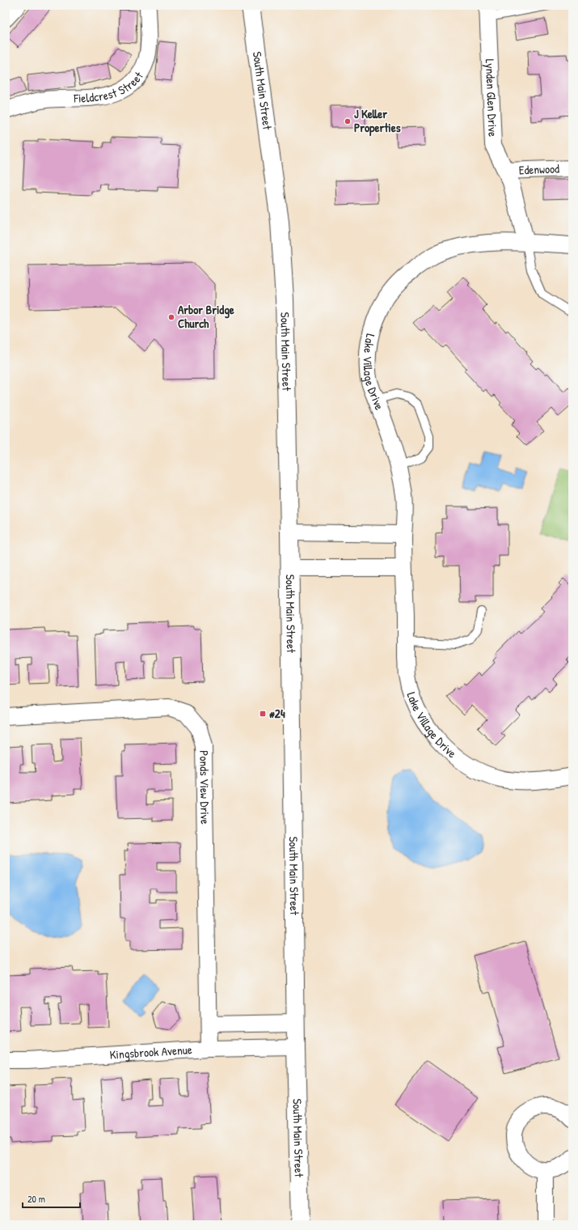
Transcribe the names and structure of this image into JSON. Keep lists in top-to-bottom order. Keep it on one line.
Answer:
{"streets":{"street":["Fieldcrest Street","South Main Street","Lynden Glen Drive","Edenwood","Lake Village Drive","Ponds View Drive","Kingsbrook Avenue"]},"crossings":[["South Main Street","Kingsbrook Avenue"],["Lynden Glen Drive","Edenwood"],["Lynden Glen Drive","Lake Village Drive"],["Ponds View Drive","Kingsbrook Avenue"]],"places":{"other":["J Keller Properties","Arbor Bridge Church"],"transit":["#24"]},"scale_bar":"20 m"}
